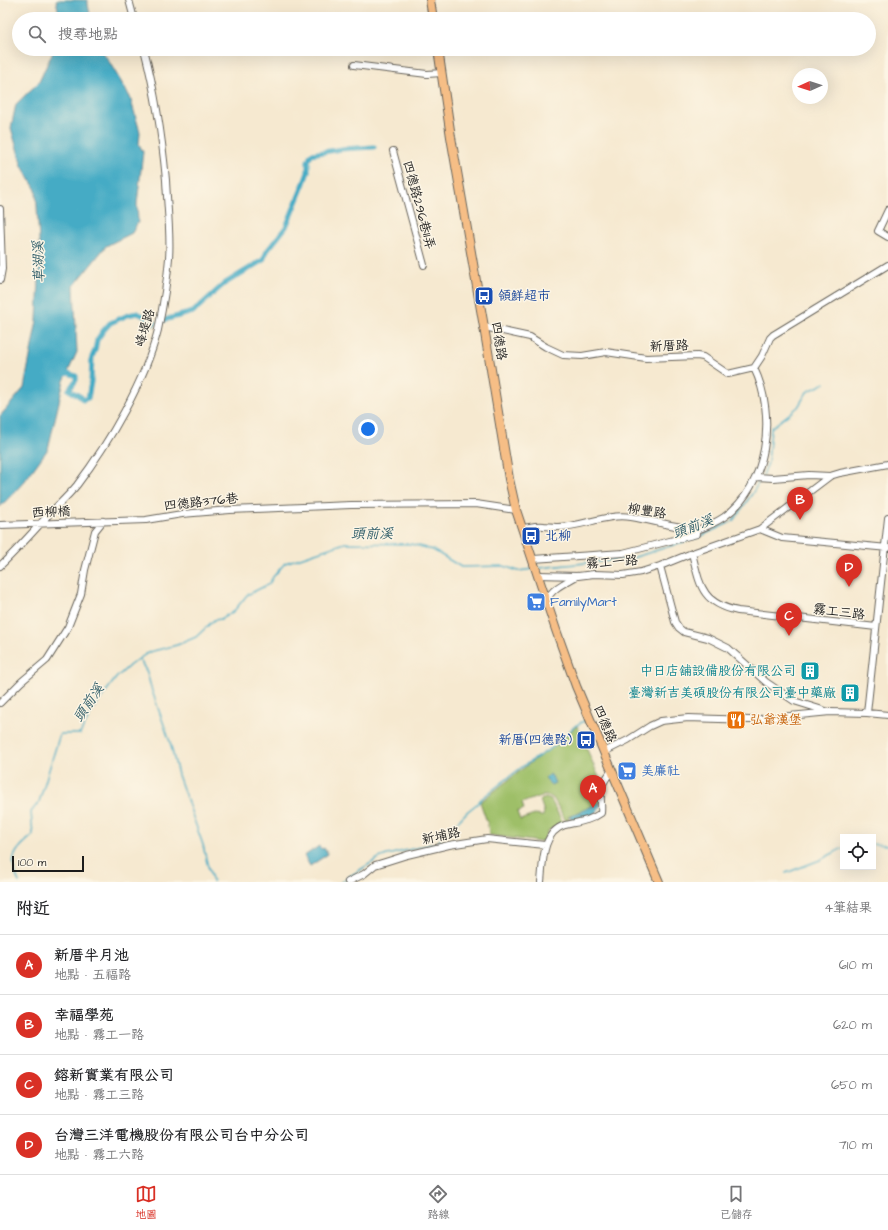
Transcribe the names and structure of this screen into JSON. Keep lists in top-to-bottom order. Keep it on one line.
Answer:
{"streets":{"main road":["四德路"],"street":["四德路296巷11弄","峰堤路","新厝路","四德路376巷","柳豐路","西柳橋","霧工一路","霧工三路","新埔路"]},"crossings":[["峰堤路","西柳橋"],["四德路","新厝路"],["四德路","四德路376巷"],["四德路","柳豐路"],["四德路","霧工一路"],["四德路376巷","西柳橋"],["霧工一路","霧工三路"]],"water":["草湖溪","頭前溪"],"places":{"bus stop":["領鮮超市","北柳","新厝(四德路)"],"supermarket":["FamilyMart","美廉社"],"building":["中日店舖設備股份有限公司","臺灣新吉美碩股份有限公司臺中藥廠"],"restaurant":["弘爺漢堡"]},"scale_bar":"100 m","north":"left","page":{"search":"搜尋地點","pins":["B","D","C","A"],"scale":"100 m","heading":["附近","4筆結果"],"list":[{"mark":"A","name":"新厝半月池","note":"地點 · 五福路","value":"610 m"},{"mark":"B","name":"幸福學苑","note":"地點 · 霧工一路","value":"620 m"},{"mark":"C","name":"鎔新實業有限公司","note":"地點 · 霧工三路","value":"650 m"},{"mark":"D","name":"台灣三洋電機股份有限公司台中分公司","note":"地點 · 霧工六路","value":"710 m"}],"nav":["地圖","路線","已儲存"]}}
